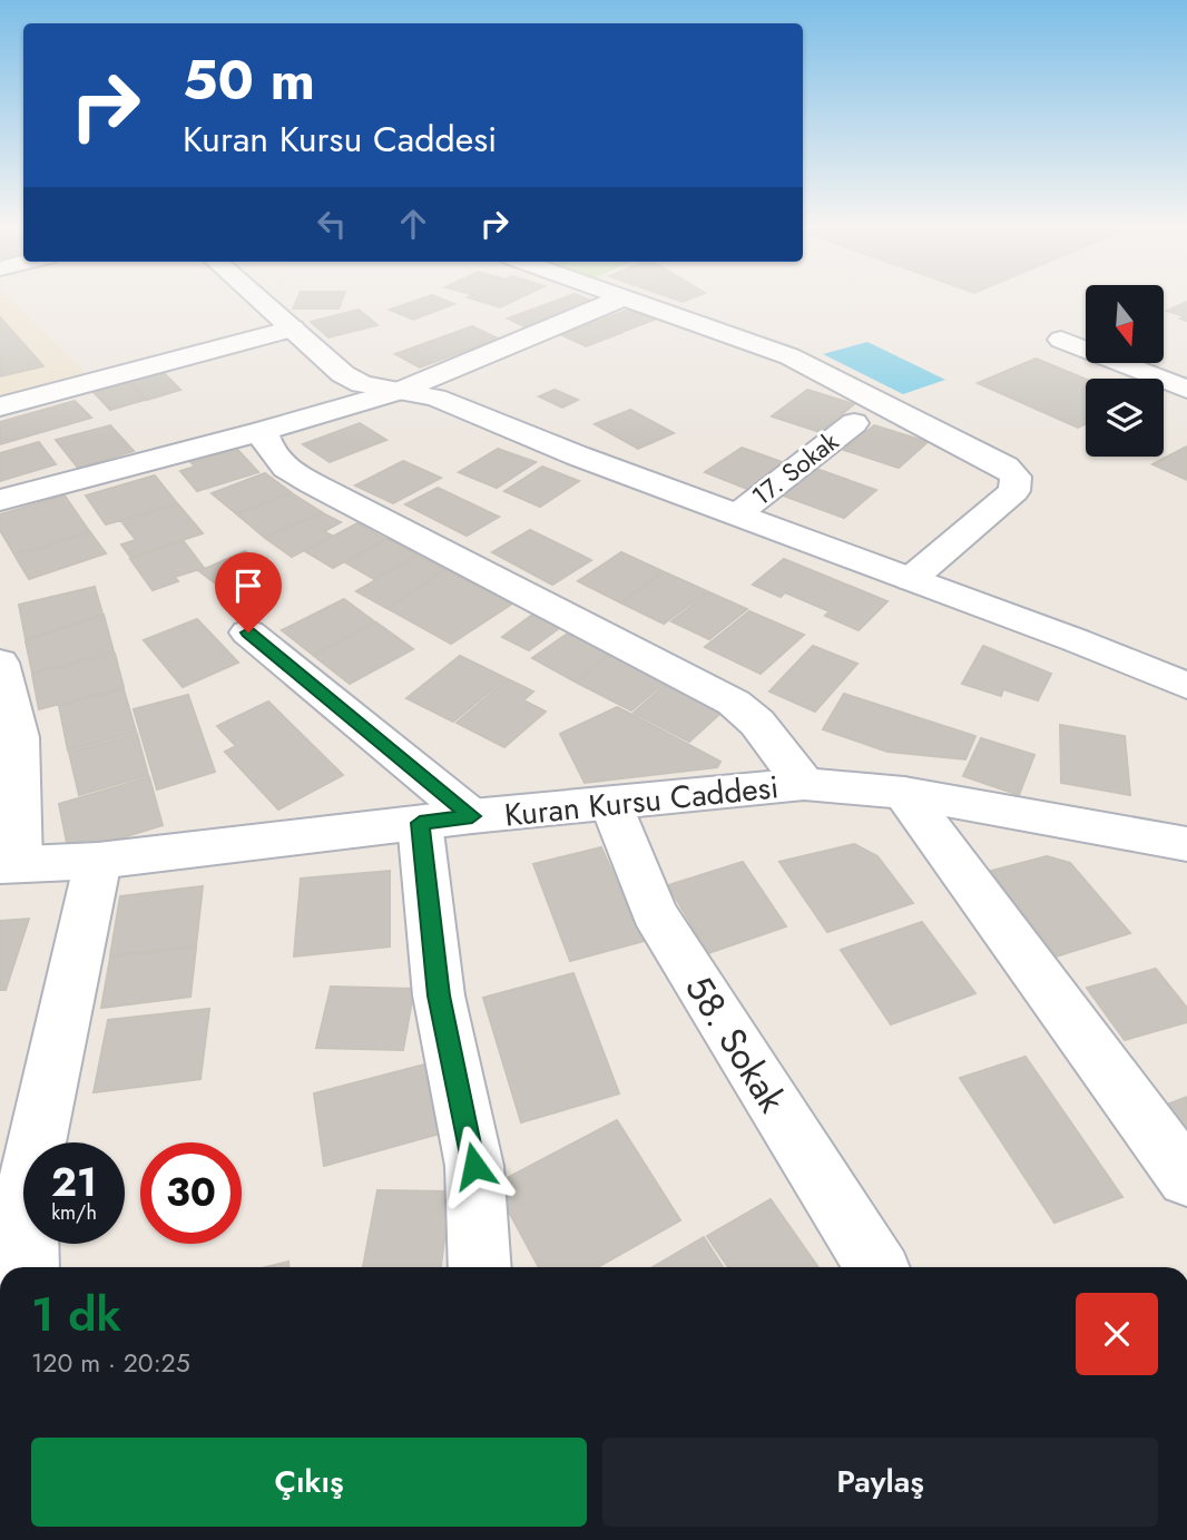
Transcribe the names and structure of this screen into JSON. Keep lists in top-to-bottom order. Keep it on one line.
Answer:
{"streets":{"street":["17. Sokak","Kuran Kursu Caddesi","58. Sokak"]},"crossings":[["Kuran Kursu Caddesi","58. Sokak"]],"north":"bottom","page":{"turn":["50 m","Kuran Kursu Caddesi"],"speed":"21 km/h","limit":"30","heading":["1 dk","120 m · 20:25"],"buttons":["Çıkış","Paylaş"]}}
